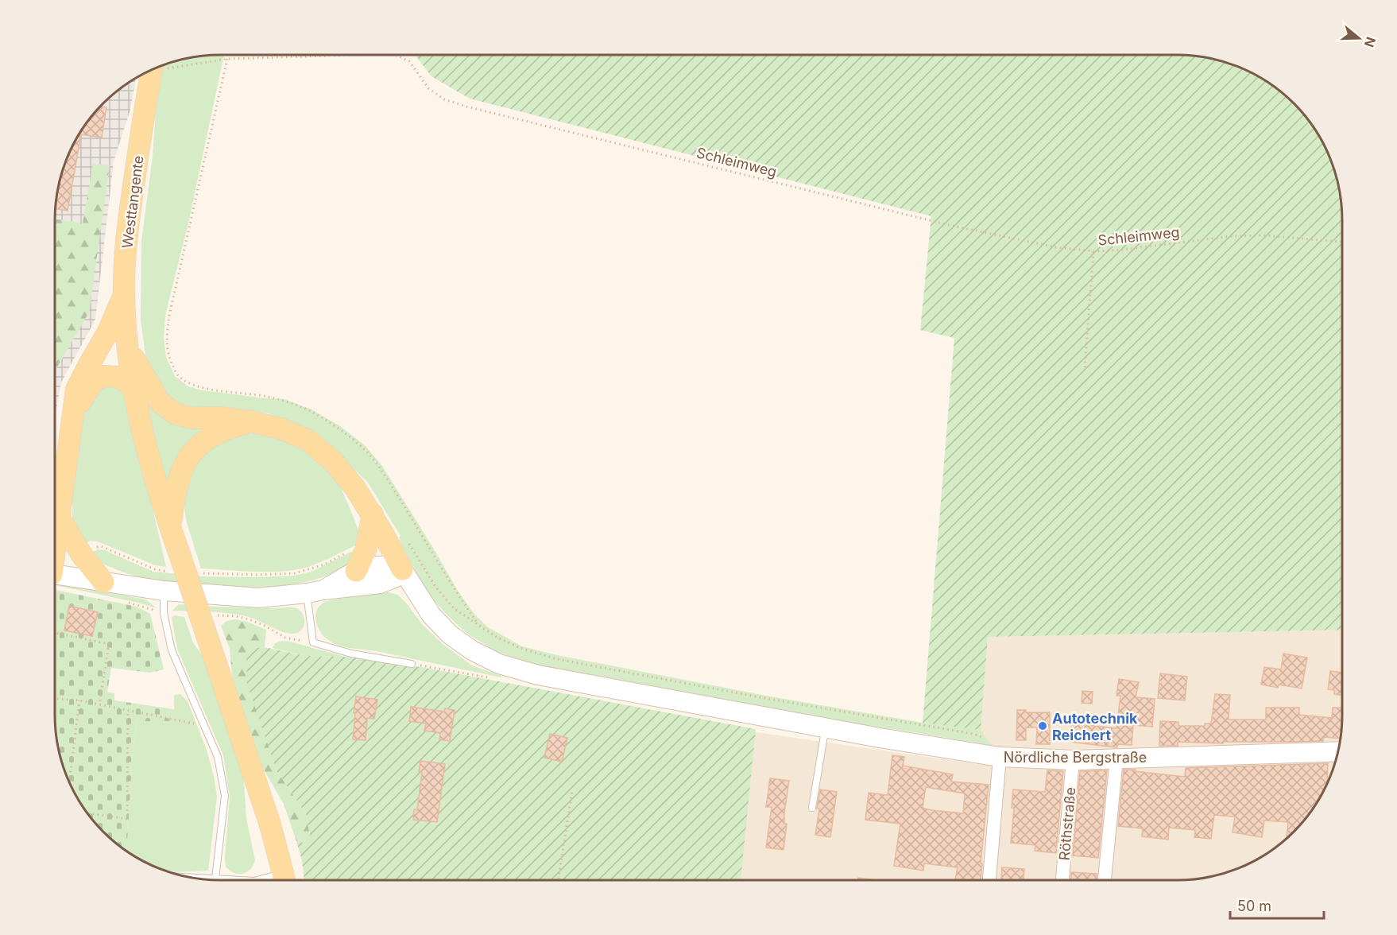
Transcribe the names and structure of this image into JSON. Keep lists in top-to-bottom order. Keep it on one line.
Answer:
{"streets":{"main road":["Westtangente","Nördliche Bergstraße"],"street":["Röthstraße"],"path":["Schleimweg"]},"crossings":[["Nördliche Bergstraße","Röthstraße"]],"places":["Autotechnik Reichert"],"scale_bar":"50 m","north":"right"}
